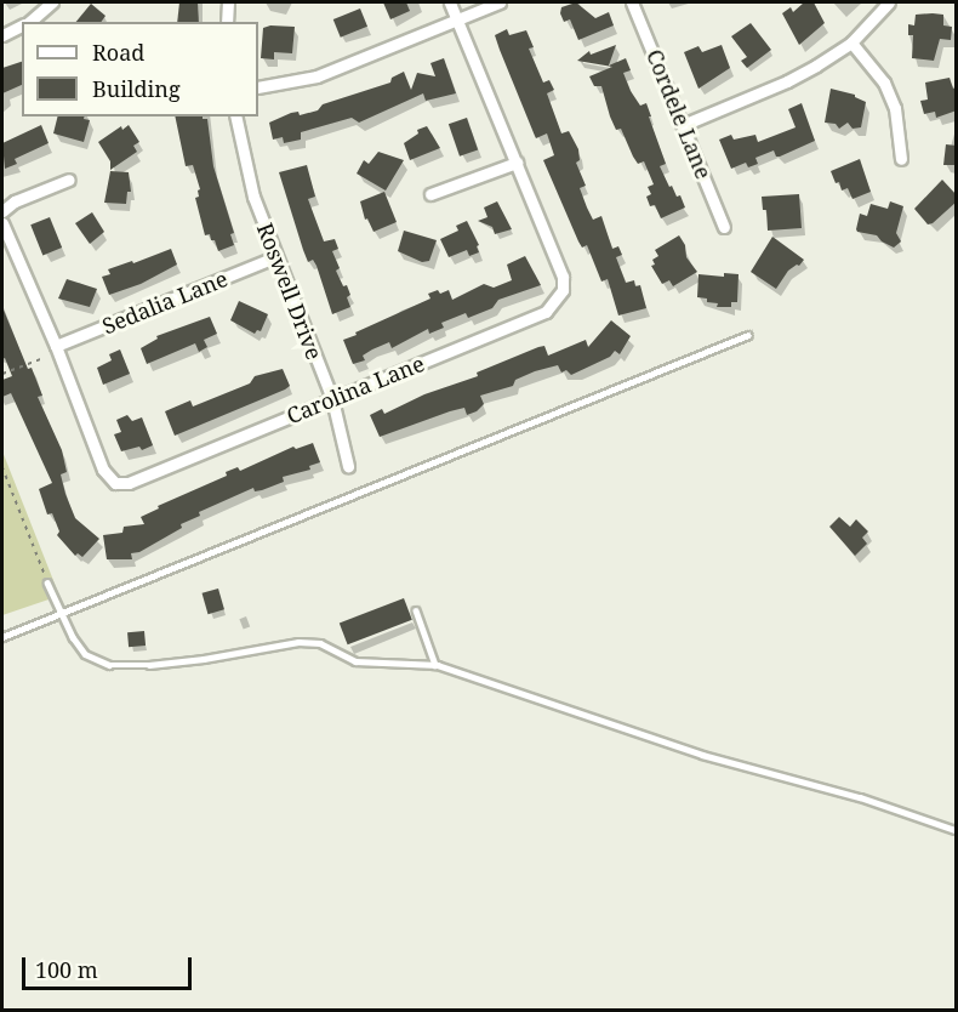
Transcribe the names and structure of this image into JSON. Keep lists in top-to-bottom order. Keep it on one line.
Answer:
{"streets":{"street":["Cordele Lane","Roswell Drive","Sedalia Lane","Carolina Lane"]},"crossings":[["Roswell Drive","Sedalia Lane"],["Roswell Drive","Carolina Lane"],["Sedalia Lane","Carolina Lane"]],"legend":["Road","Building"],"scale_bar":"100 m"}
